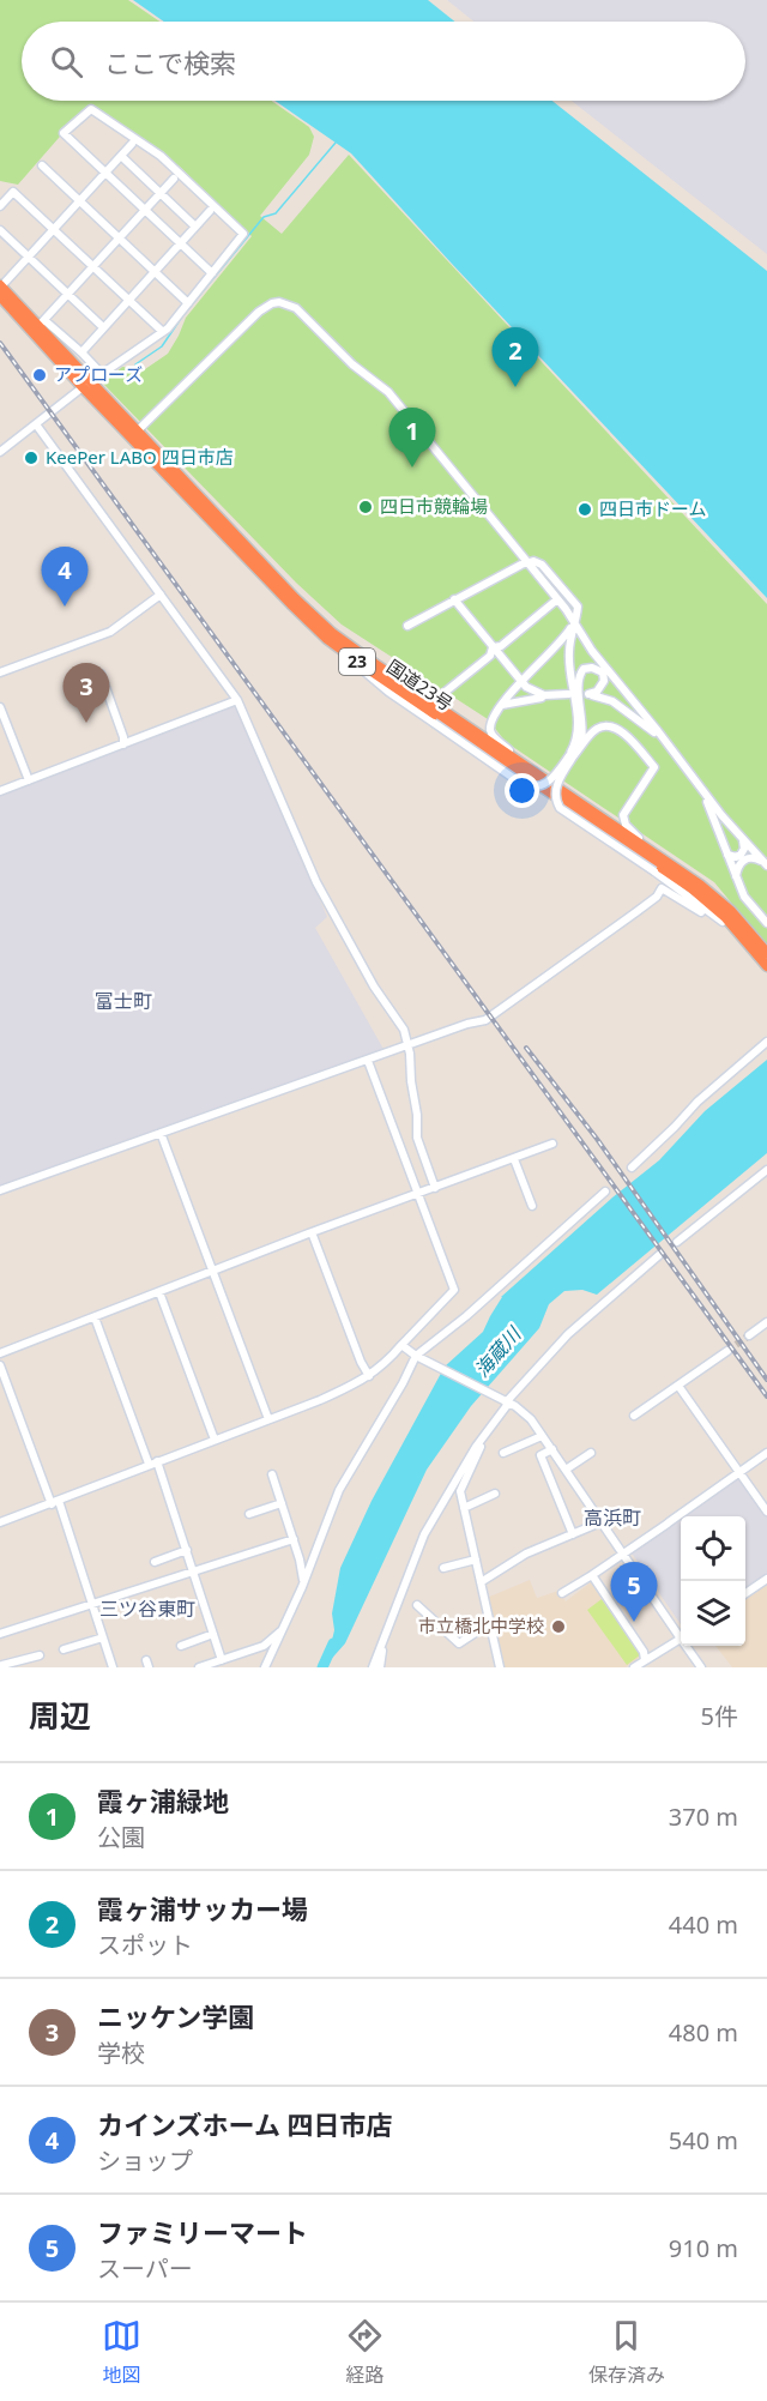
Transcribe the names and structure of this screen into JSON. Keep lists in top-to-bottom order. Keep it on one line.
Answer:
{"streets":{"highway":["23","国道23号"]},"districts":["富士町","高浜町","三ツ谷東町"],"water":["海蔵川"],"places":["アプローズ","KeePer LABO 四日市店","四日市競輪場","四日市ドーム","市立橋北中学校"],"page":{"search":"ここで検索","pins":["2","1","4","3","5"],"heading":["周辺","5件"],"list":[{"mark":"1","name":"霞ヶ浦緑地","note":"公園","value":"370 m"},{"mark":"2","name":"霞ヶ浦サッカー場","note":"スポット","value":"440 m"},{"mark":"3","name":"ニッケン学園","note":"学校","value":"480 m"},{"mark":"4","name":"カインズホーム 四日市店","note":"ショップ","value":"540 m"},{"mark":"5","name":"ファミリーマート","note":"スーパー","value":"910 m"}],"nav":["地図","経路","保存済み"]}}
